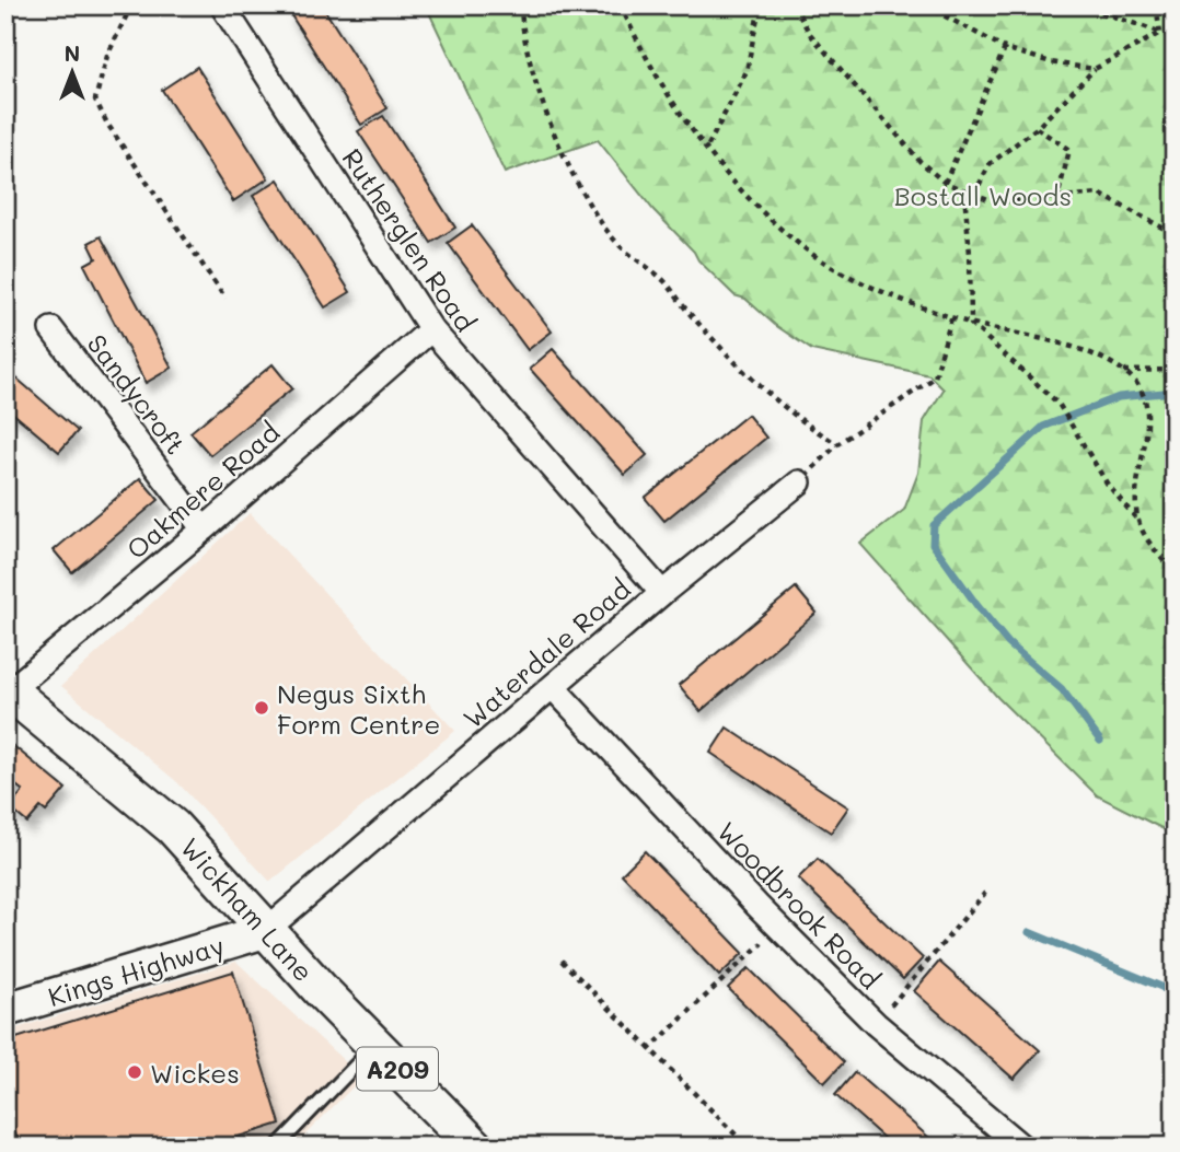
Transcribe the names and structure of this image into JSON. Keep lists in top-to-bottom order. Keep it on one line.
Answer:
{"streets":{"main road":["Wickham Lane","A209"],"street":["Rutherglen Road","Sandycroft","Oakmere Road","Waterdale Road","Woodbrook Road","Kings Highway"]},"crossings":[["Rutherglen Road","Oakmere Road"],["Rutherglen Road","Waterdale Road"],["Sandycroft","Oakmere Road"],["Oakmere Road","Wickham Lane"],["Waterdale Road","Woodbrook Road"],["Waterdale Road","Wickham Lane"],["Waterdale Road","Kings Highway"],["Wickham Lane","Kings Highway"]],"parks":["Bostall Woods"],"places":["Negus Sixth Form Centre","Wickes"],"north":"top"}
